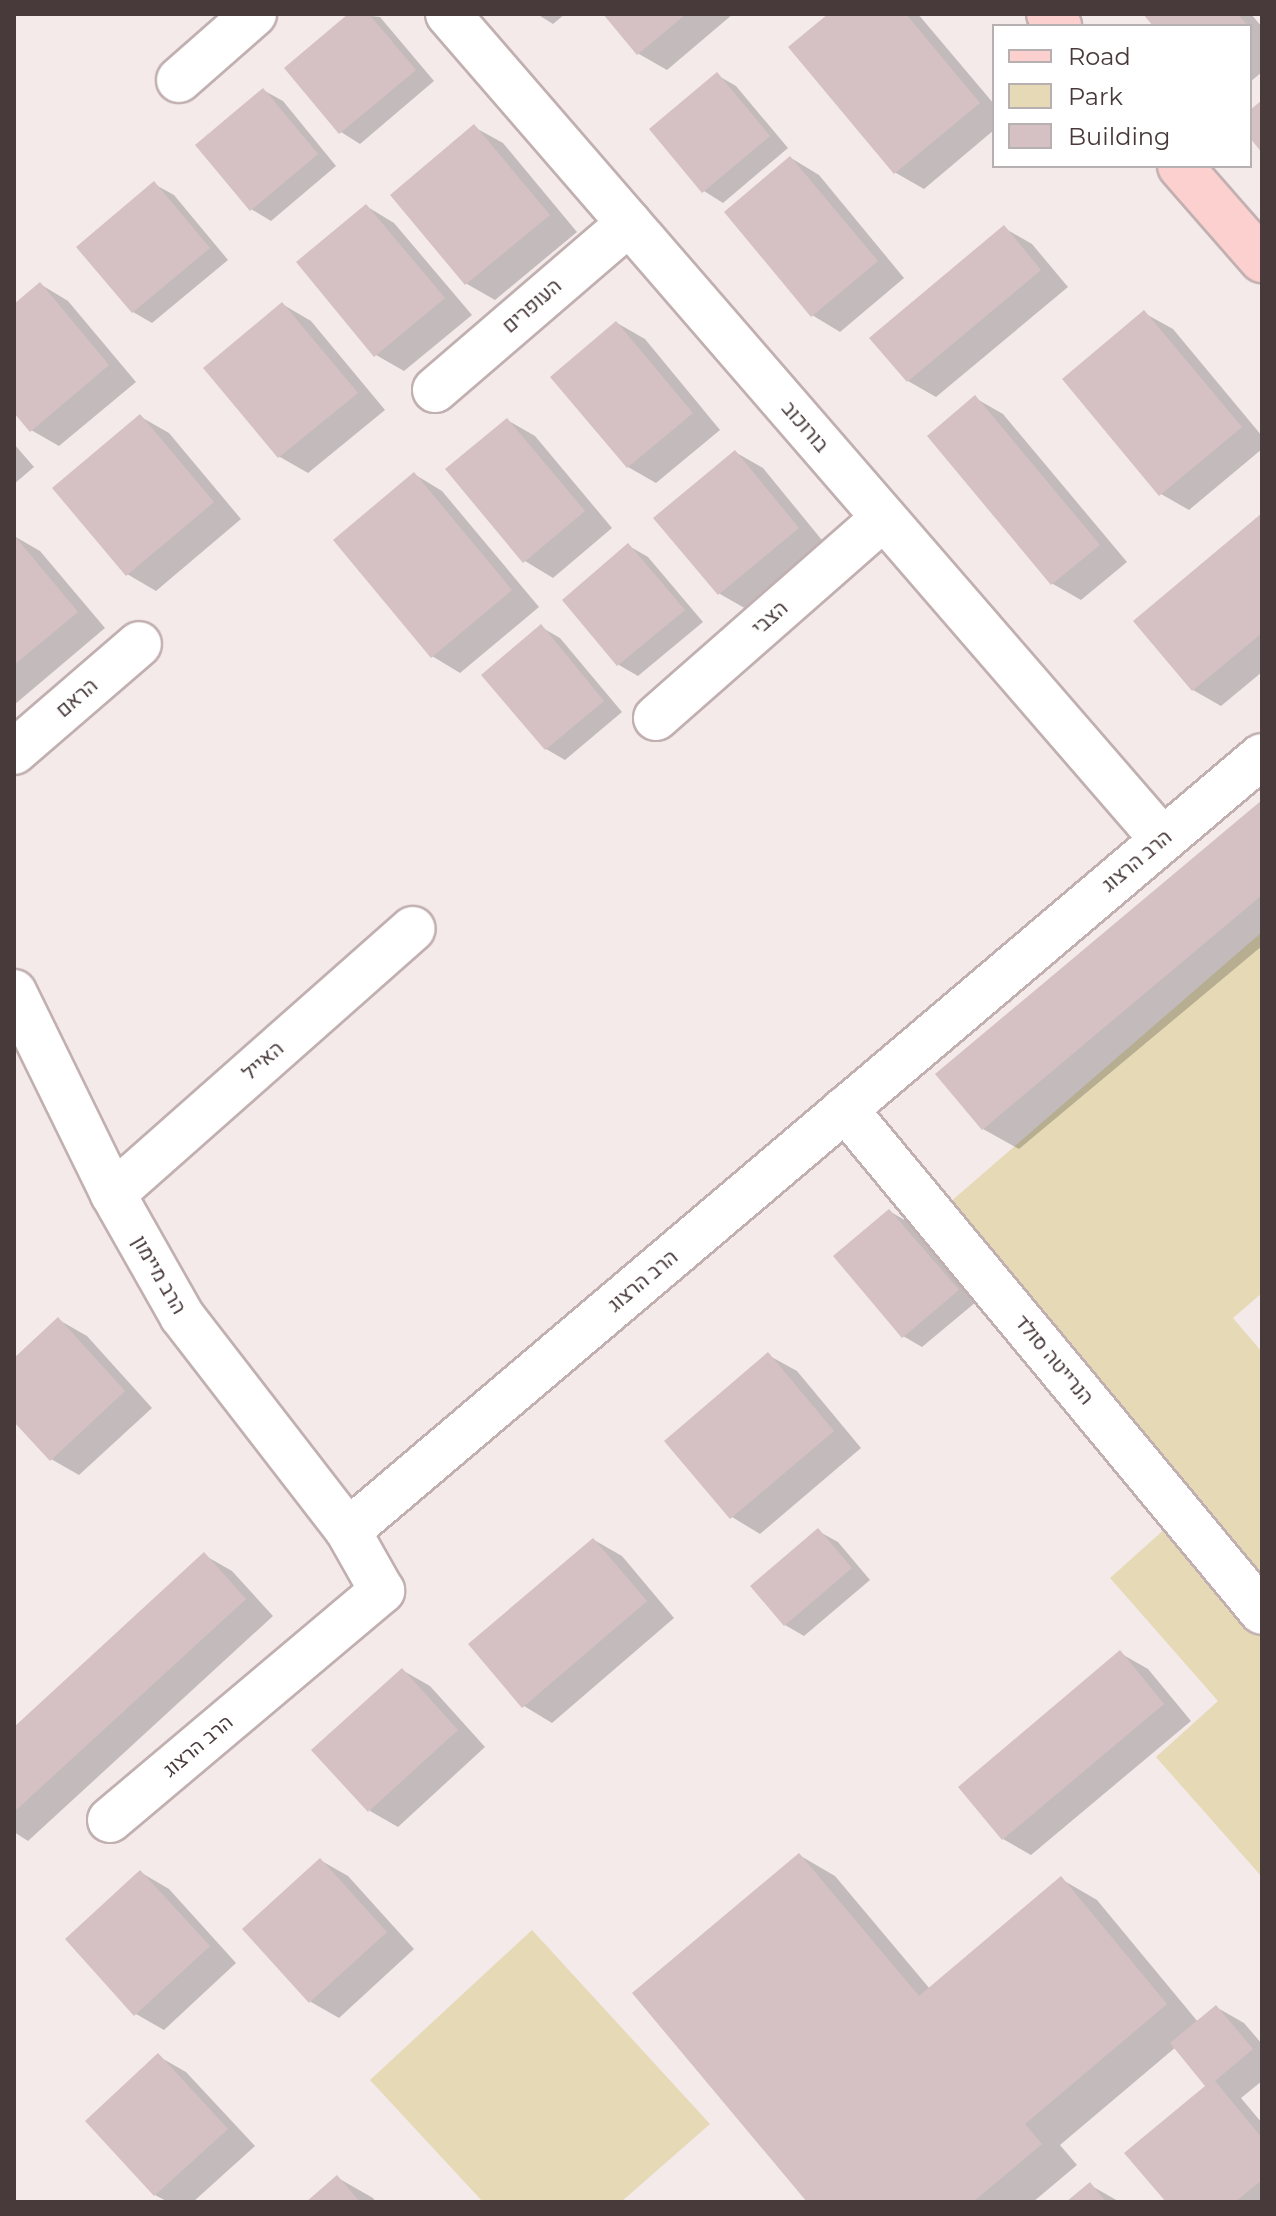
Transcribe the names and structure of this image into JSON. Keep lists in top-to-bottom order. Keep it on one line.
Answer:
{"streets":{"street":["העופרים","בורוכוב","הצבי","הראם","הרב הרצוג","האייל","הרב מיימון","הנרייטה סולד"]},"crossings":[["העופרים","בורוכוב"],["בורוכוב","הצבי"],["בורוכוב","הרב הרצוג"],["הרב הרצוג","הרב מיימון"],["הרב הרצוג","הנרייטה סולד"],["האייל","הרב מיימון"]],"legend":["Road","Park","Building"]}
